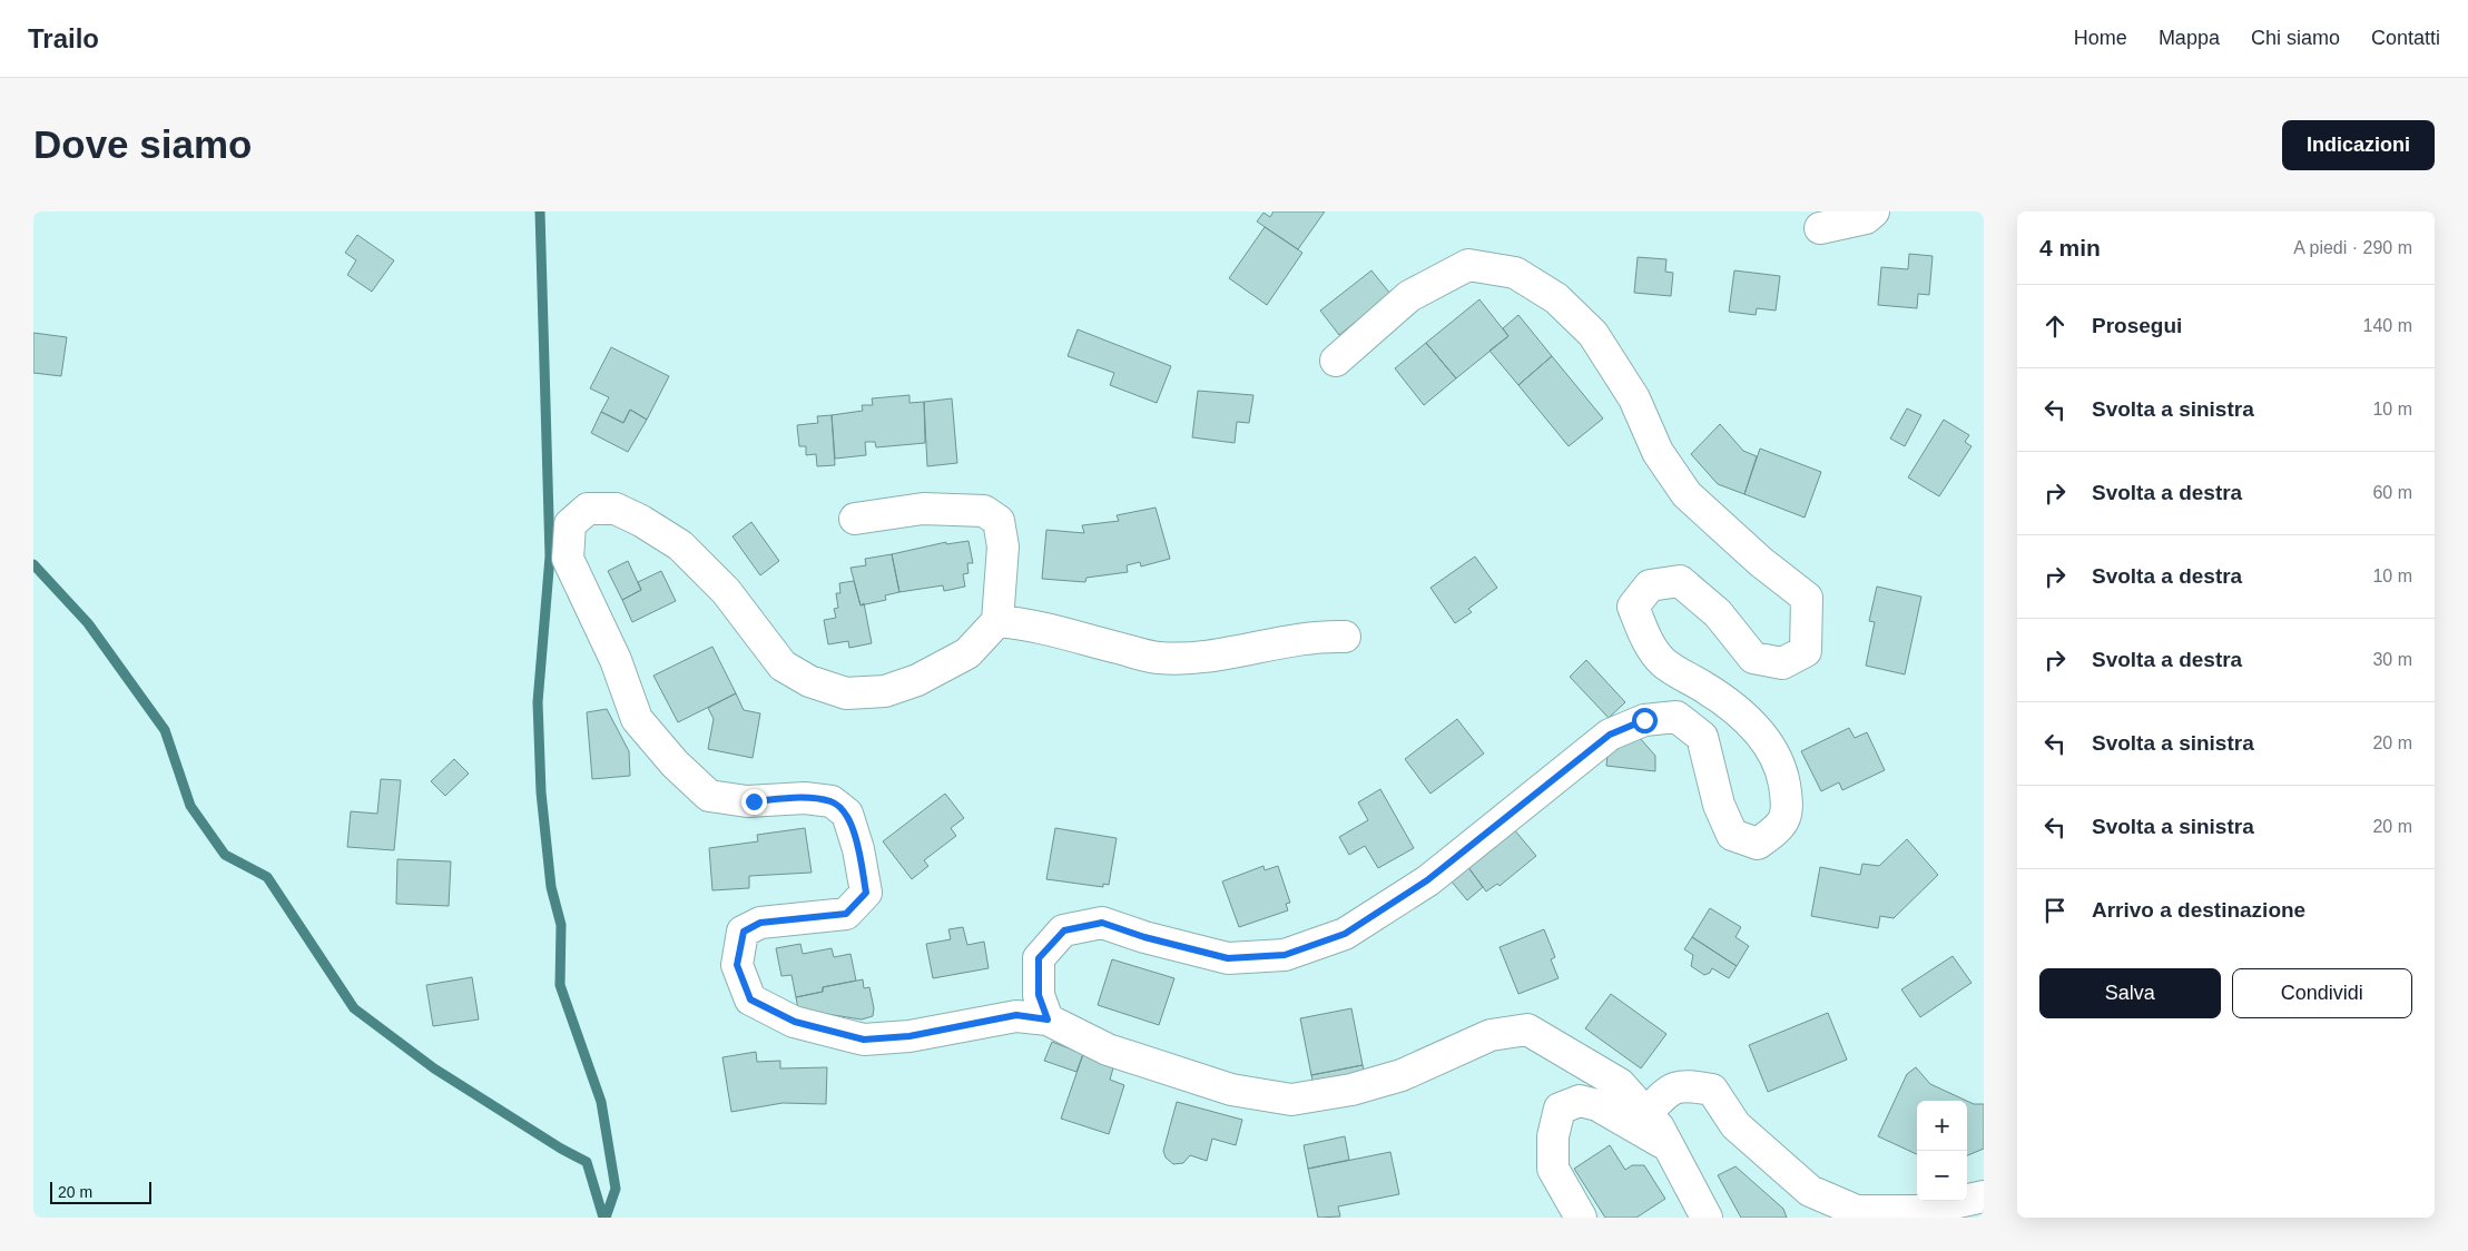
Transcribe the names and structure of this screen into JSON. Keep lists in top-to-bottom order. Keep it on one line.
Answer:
{"scale_bar":"20 m","page":{"header":"Trailo","nav":["Home","Mappa","Chi siamo","Contatti"],"buttons":["Indicazioni",["Salva","Condividi"]],"title":"Dove siamo","heading":["4 min","A piedi · 290 m"],"list":[["Prosegui","140 m"],["Svolta a sinistra","10 m"],["Svolta a destra","60 m"],["Svolta a destra","10 m"],["Svolta a destra","30 m"],["Svolta a sinistra","20 m"],["Svolta a sinistra","20 m"],"Arrivo a destinazione"],"map_buttons":["+","−"],"scale":"20 m"}}
